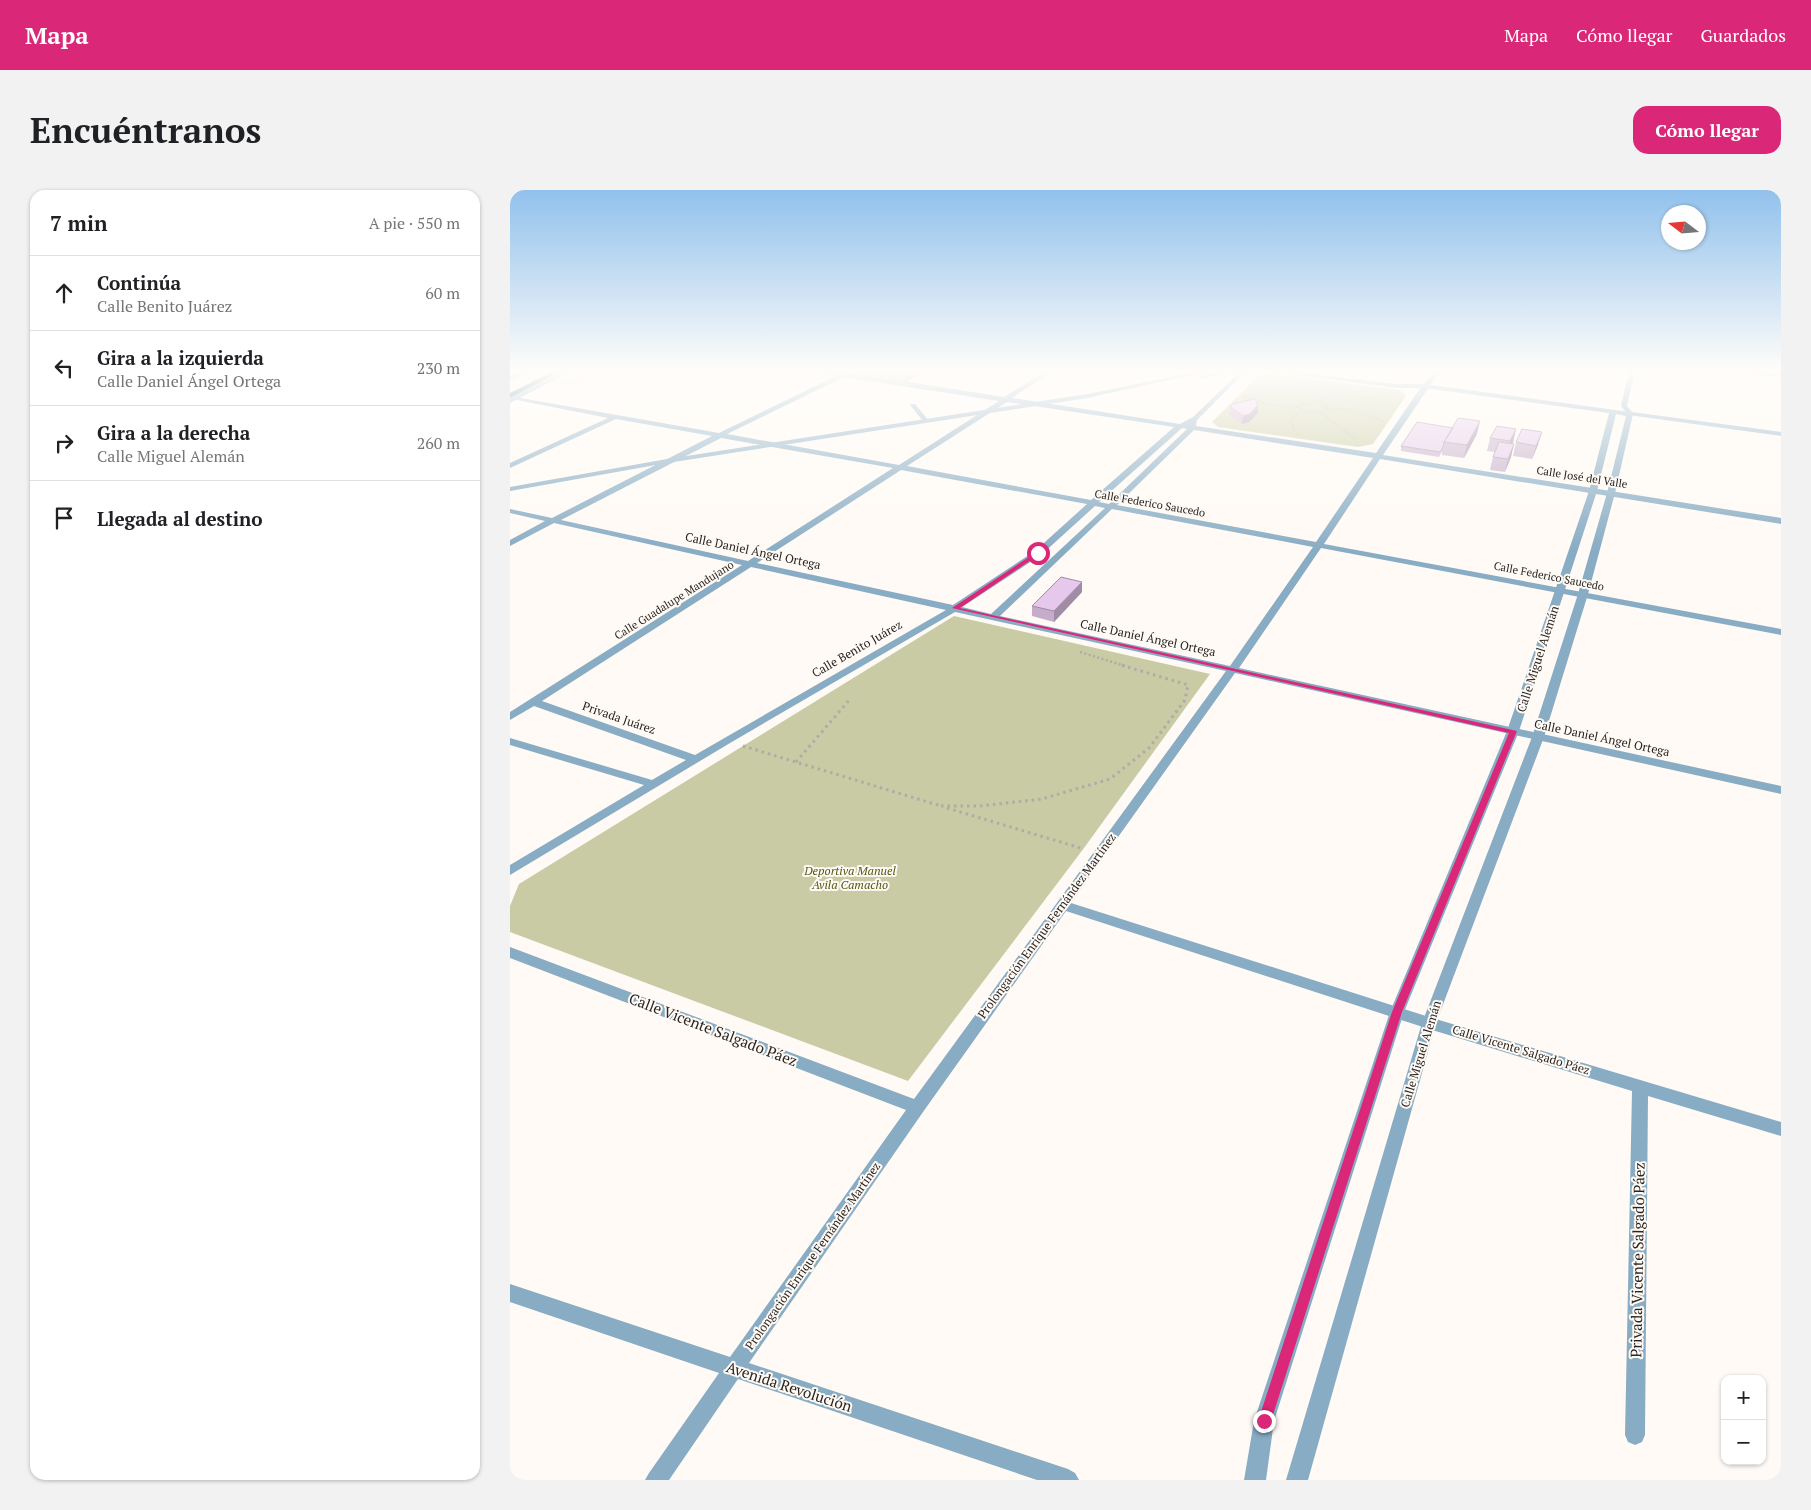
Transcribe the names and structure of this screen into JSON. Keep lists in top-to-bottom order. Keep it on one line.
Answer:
{"streets":{"street":["Calle José del Valle","Calle Federico Saucedo","Calle Daniel Ángel Ortega","Calle Guadalupe Mandujano","Calle Benito Juárez","Calle Miguel Alemán","Privada Juárez","Prolongación Enrique Fernández Martínez","Calle Vicente Salgado Páez","Privada Vicente Salgado Páez","Avenida Revolución"]},"crossings":[["Calle José del Valle","Calle Miguel Alemán"],["Calle José del Valle","Prolongación Enrique Fernández Martínez"],["Calle Federico Saucedo","Calle Guadalupe Mandujano"],["Calle Federico Saucedo","Calle Benito Juárez"],["Calle Federico Saucedo","Calle Miguel Alemán"],["Calle Federico Saucedo","Prolongación Enrique Fernández Martínez"],["Calle Daniel Ángel Ortega","Calle Guadalupe Mandujano"],["Calle Daniel Ángel Ortega","Calle Benito Juárez"],["Calle Daniel Ángel Ortega","Calle Miguel Alemán"],["Calle Daniel Ángel Ortega","Prolongación Enrique Fernández Martínez"],["Calle Guadalupe Mandujano","Privada Juárez"],["Calle Benito Juárez","Privada Juárez"],["Calle Miguel Alemán","Calle Vicente Salgado Páez"],["Prolongación Enrique Fernández Martínez","Calle Vicente Salgado Páez"],["Prolongación Enrique Fernández Martínez","Avenida Revolución"],["Calle Vicente Salgado Páez","Privada Vicente Salgado Páez"]],"parks":["Deportiva Manuel Avila Camacho"],"north":"left","page":{"header":"Mapa","nav":["Mapa","Cómo llegar","Guardados"],"buttons":"Cómo llegar","title":"Encuéntranos","heading":["7 min","A pie · 550 m"],"list":[["Continúa","Calle Benito Juárez","60 m"],["Gira a la izquierda","Calle Daniel Ángel Ortega","230 m"],["Gira a la derecha","Calle Miguel Alemán","260 m"],"Llegada al destino"],"map_buttons":["+","−"]}}
